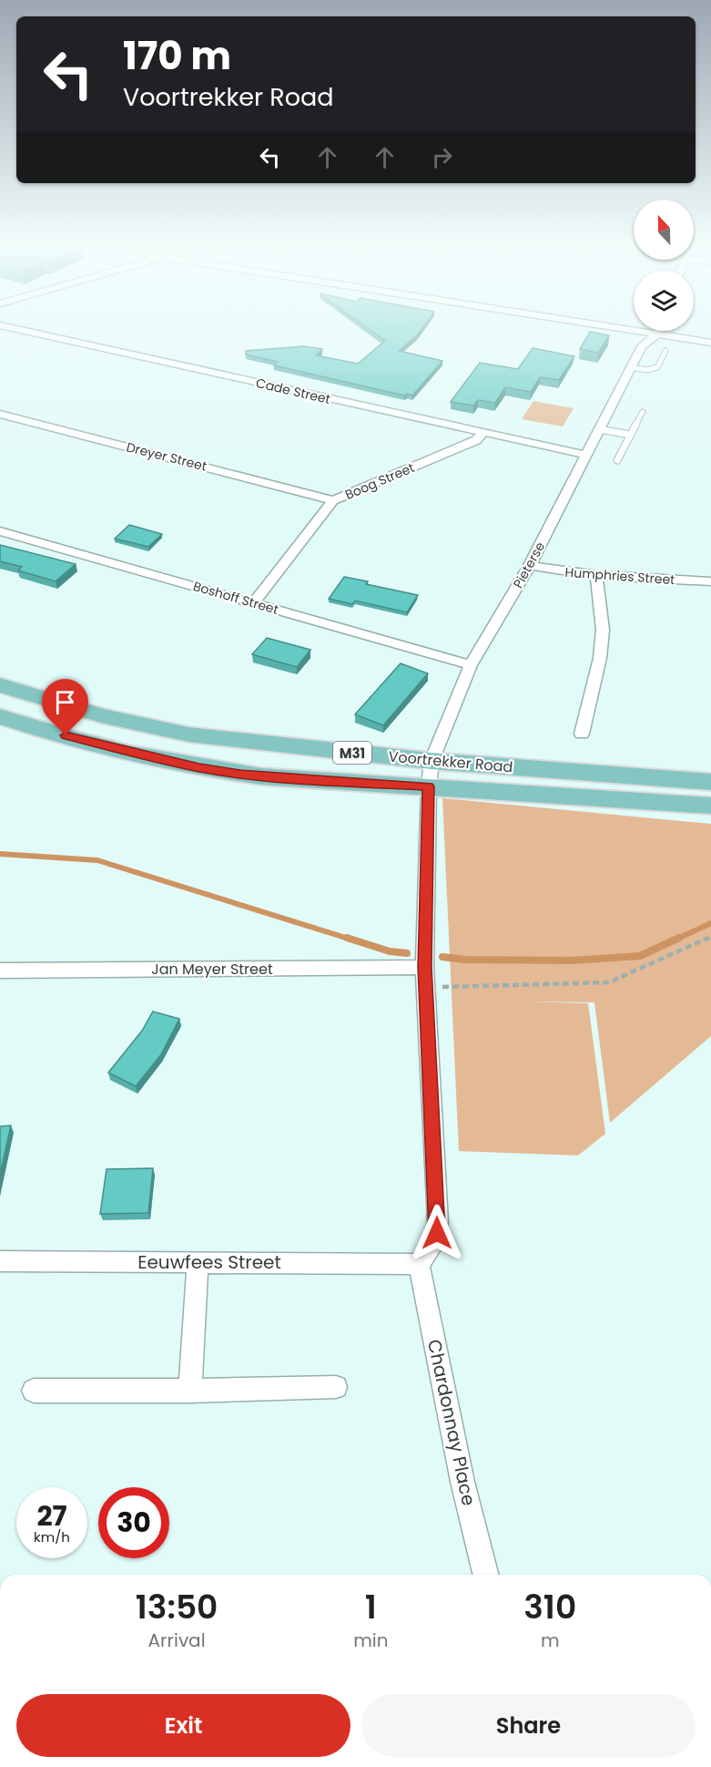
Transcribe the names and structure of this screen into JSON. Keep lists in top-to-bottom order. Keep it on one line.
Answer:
{"streets":{"main road":["M31","Voortrekker Road"],"street":["Cade Street","Dreyer Street","Boog Street","Pieterse","Humphries Street","Boshoff Street","Jan Meyer Street","Eeuwfees Street","Chardonnay Place"]},"crossings":[["Cade Street","Boog Street"],["Cade Street","Pieterse"],["Dreyer Street","Boog Street"],["Boog Street","Boshoff Street"],["Pieterse","Humphries Street"],["Pieterse","Boshoff Street"],["Pieterse","Voortrekker Road"],["Pieterse","Jan Meyer Street"],["Pieterse","Eeuwfees Street"],["Pieterse","Chardonnay Place"],["Eeuwfees Street","Chardonnay Place"]],"north":"top","page":{"turn":["170 m","Voortrekker Road"],"speed":"27 km/h","limit":"30","eta":["13:50","Arrival","1","min","310","m"],"buttons":["Exit","Share"]}}
